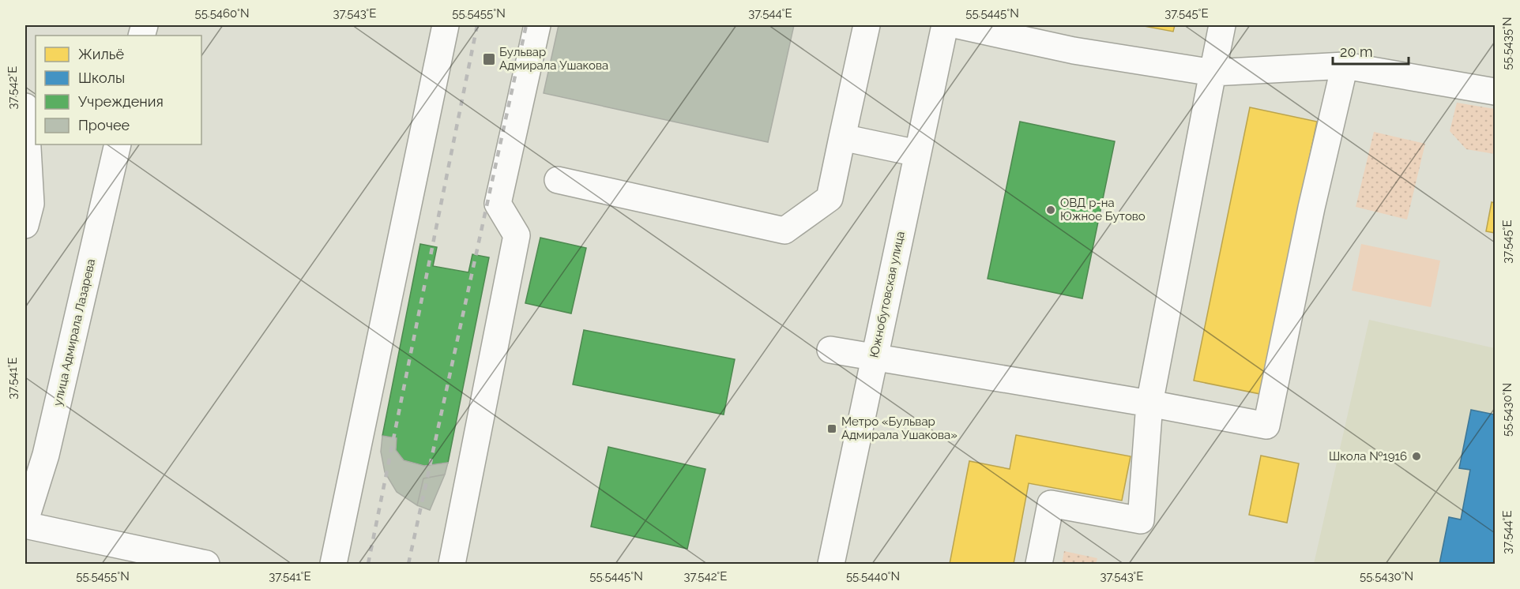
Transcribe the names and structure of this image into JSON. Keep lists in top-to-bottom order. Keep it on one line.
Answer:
{"streets":{"street":["Южнобутовская улица","улица Адмирала Лазарева"]},"places":{"transit":["Бульвар Адмирала Ушакова","Метро «Бульвар Адмирала Ушакова»"],"other":["ОВД р-на Южное Бутово","Школа №1916"]},"legend":["Жильё","Школы","Учреждения","Прочее"],"scale_bar":"20 m","coordinates":["55.5460°N","37.543°E","55.5455°N","37.544°E","55.5445°N","37.545°E","55.5435°N","37.542°E","37.541°E","55.5430°N","55.5440°N"]}
